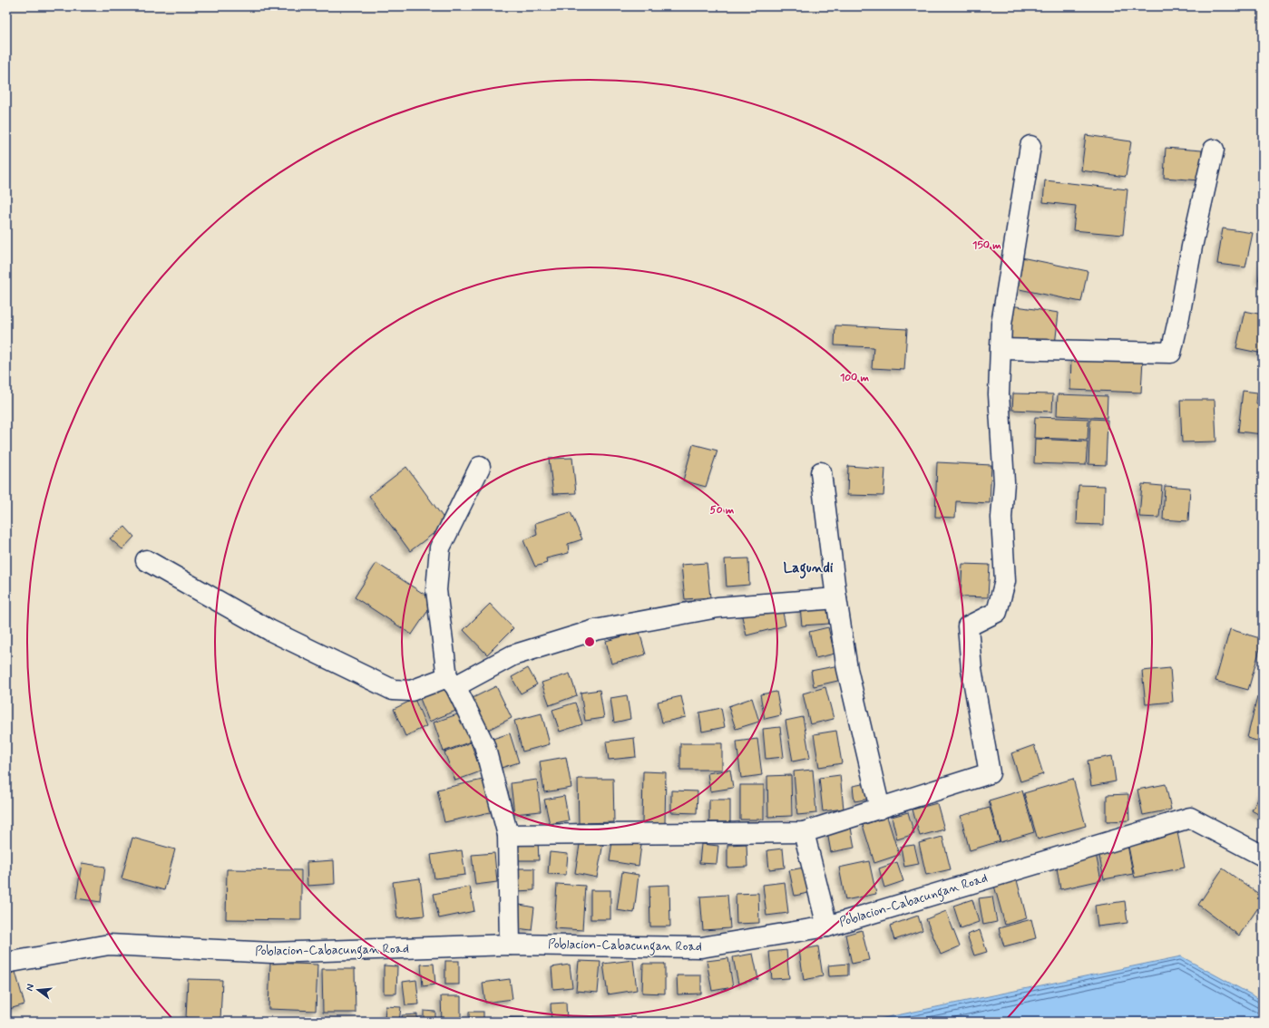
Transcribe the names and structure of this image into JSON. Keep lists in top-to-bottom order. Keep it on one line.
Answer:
{"streets":{"street":["Poblacion-Cabacungan Road"]},"districts":["Lagundi"],"north":"left","rings":["150 m","100 m","50 m"]}
